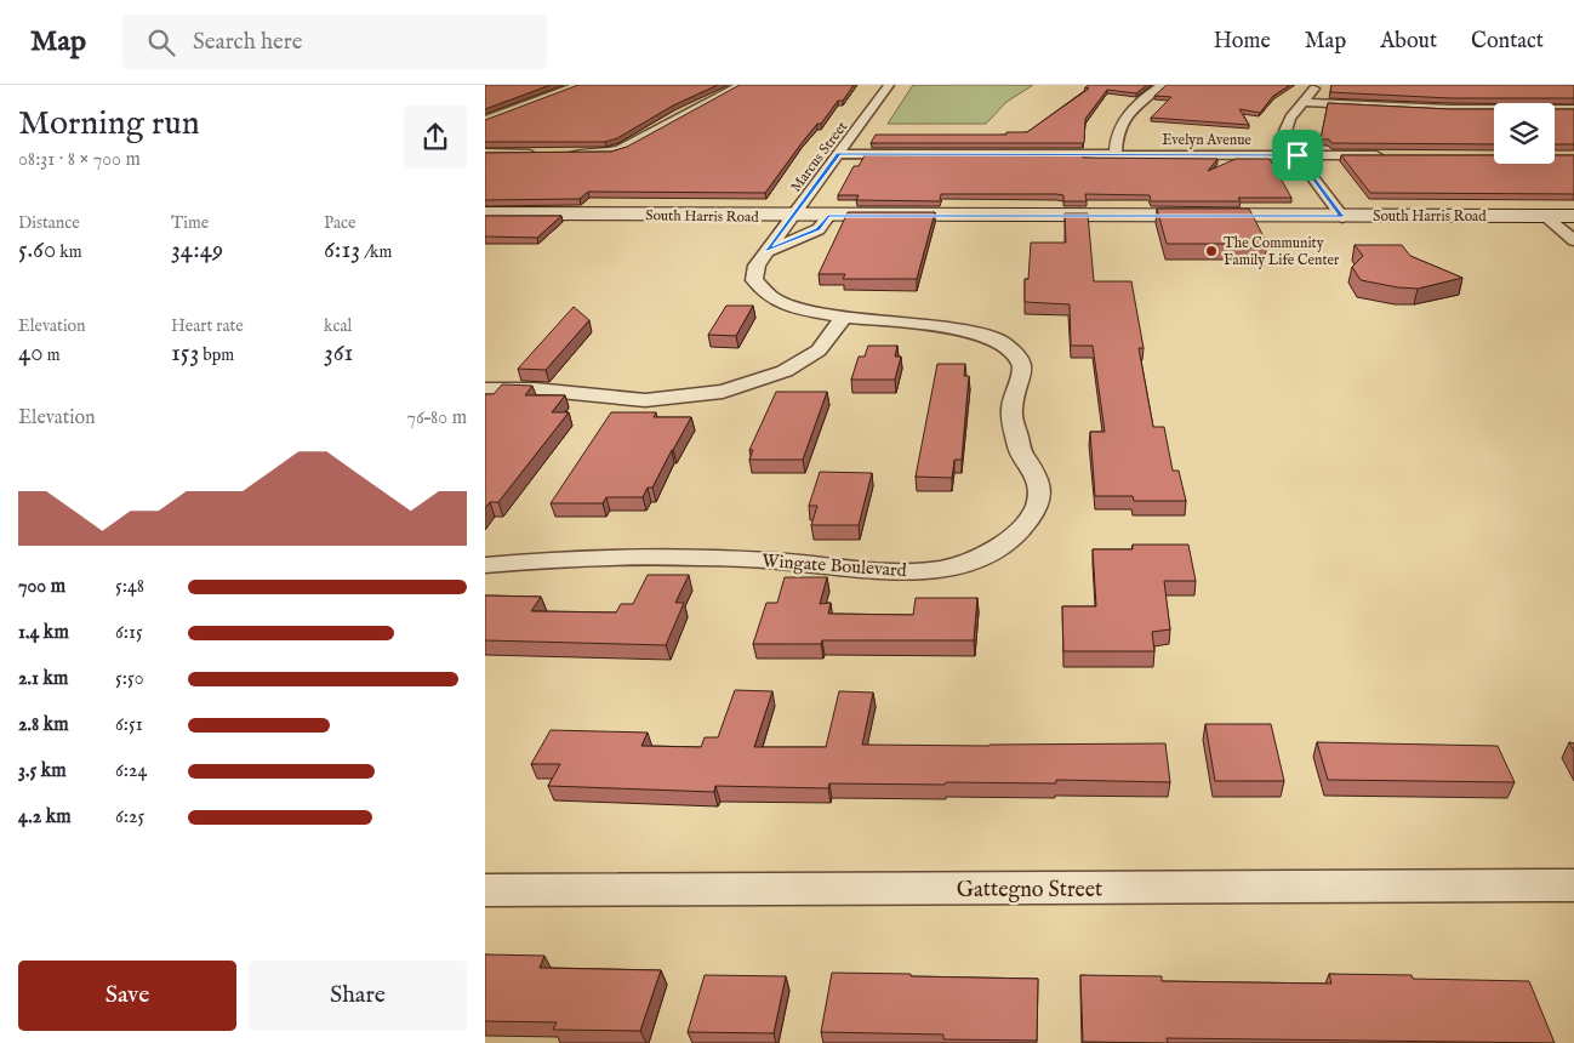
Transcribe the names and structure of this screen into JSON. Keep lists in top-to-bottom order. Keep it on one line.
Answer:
{"streets":{"main road":["South Harris Road"],"street":["Evelyn Avenue","Marcus Street","Wingate Boulevard","Gattegno Street"]},"crossings":[["Evelyn Avenue","Marcus Street"],["Marcus Street","South Harris Road"],["Marcus Street","Wingate Boulevard"],["South Harris Road","Wingate Boulevard"]],"places":["The Community Family Life Center"],"page":{"header":"Map","search":"Search here","nav":["Home","Map","About","Contact"],"heading":["Morning run","08:31 · 8 × 700 m"],"stats":[["Distance","5.60 km"],["Time","34:49"],["Pace","6:13 /km"],["Elevation","40 m"],["Heart rate","153 bpm"],["kcal","361"]],"chart":["Elevation","76–80 m"],"list":[{"name":"700 m","note":"5:48"},{"name":"1.4 km","note":"6:15"},{"name":"2.1 km","note":"5:50"},{"name":"2.8 km","note":"6:51"},{"name":"3.5 km","note":"6:24"},{"name":"4.2 km","note":"6:25"}],"buttons":["Save","Share"]}}
